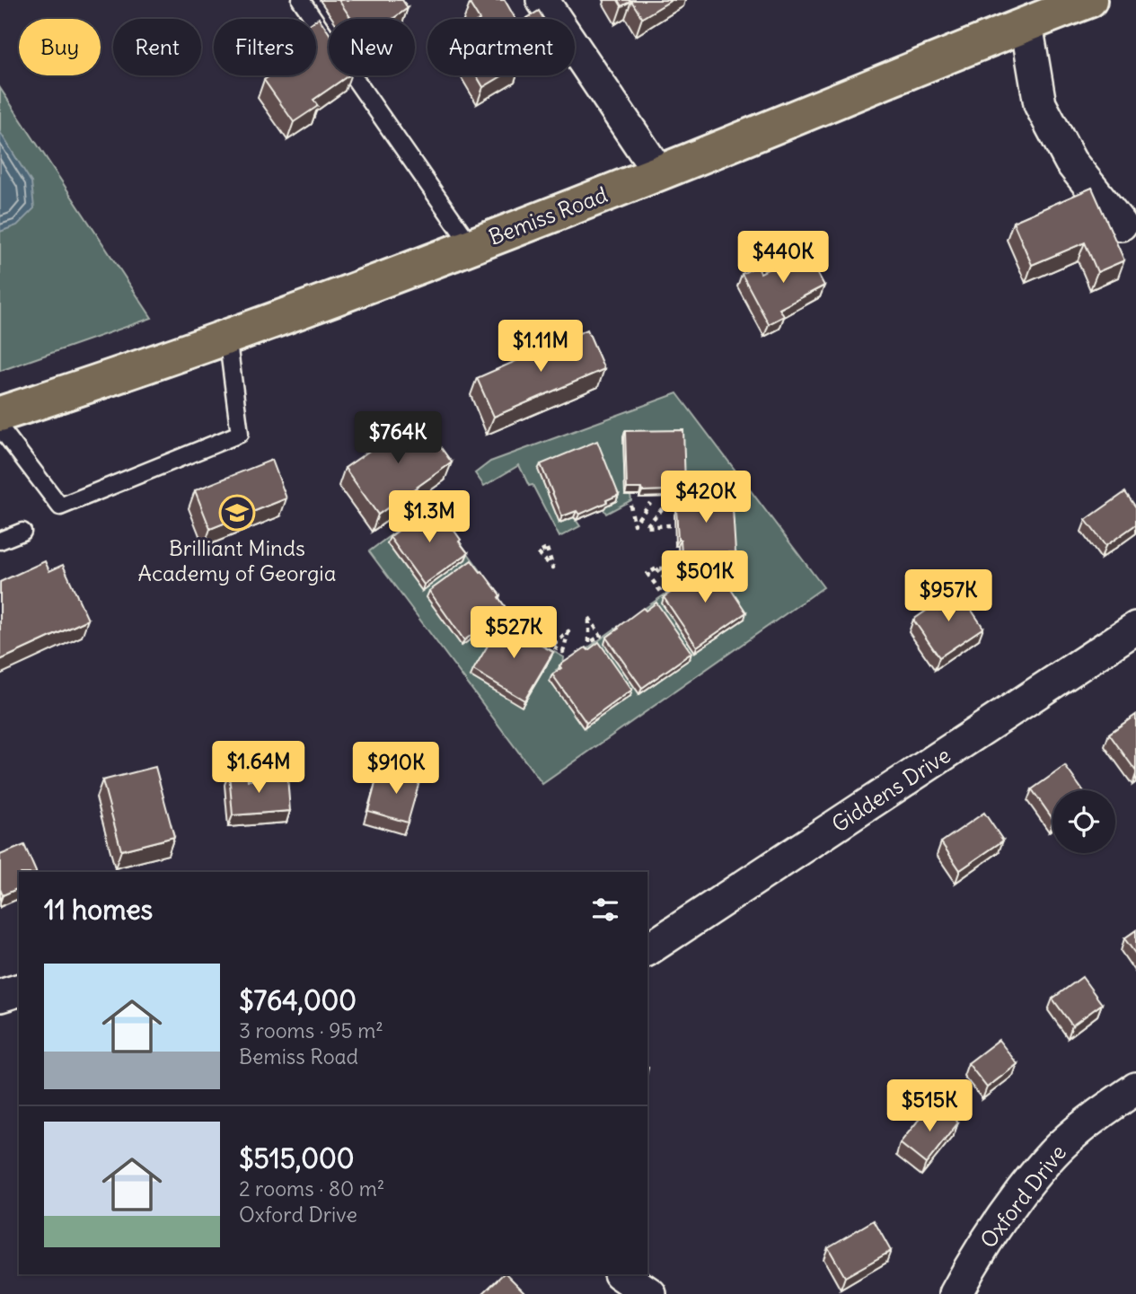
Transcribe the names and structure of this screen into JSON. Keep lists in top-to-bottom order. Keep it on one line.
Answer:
{"streets":{"main road":["Bemiss Road"],"street":["Giddens Drive","Oxford Drive"]},"places":{"school or university":["Brilliant Minds Academy of Georgia"]},"page":{"chip":["Buy","Rent","Filters","New","Apartment"],"price":["$440K","$1.11M","$764K","$420K","$1.3M","$501K","$957K","$527K","$1.64M","$910K","$515K"],"heading":"11 homes","list":[{"name":"$764,000","note":"3 rooms · 95 m² · Bemiss Road"},{"name":"$515,000","note":"2 rooms · 80 m² · Oxford Drive"}]}}
